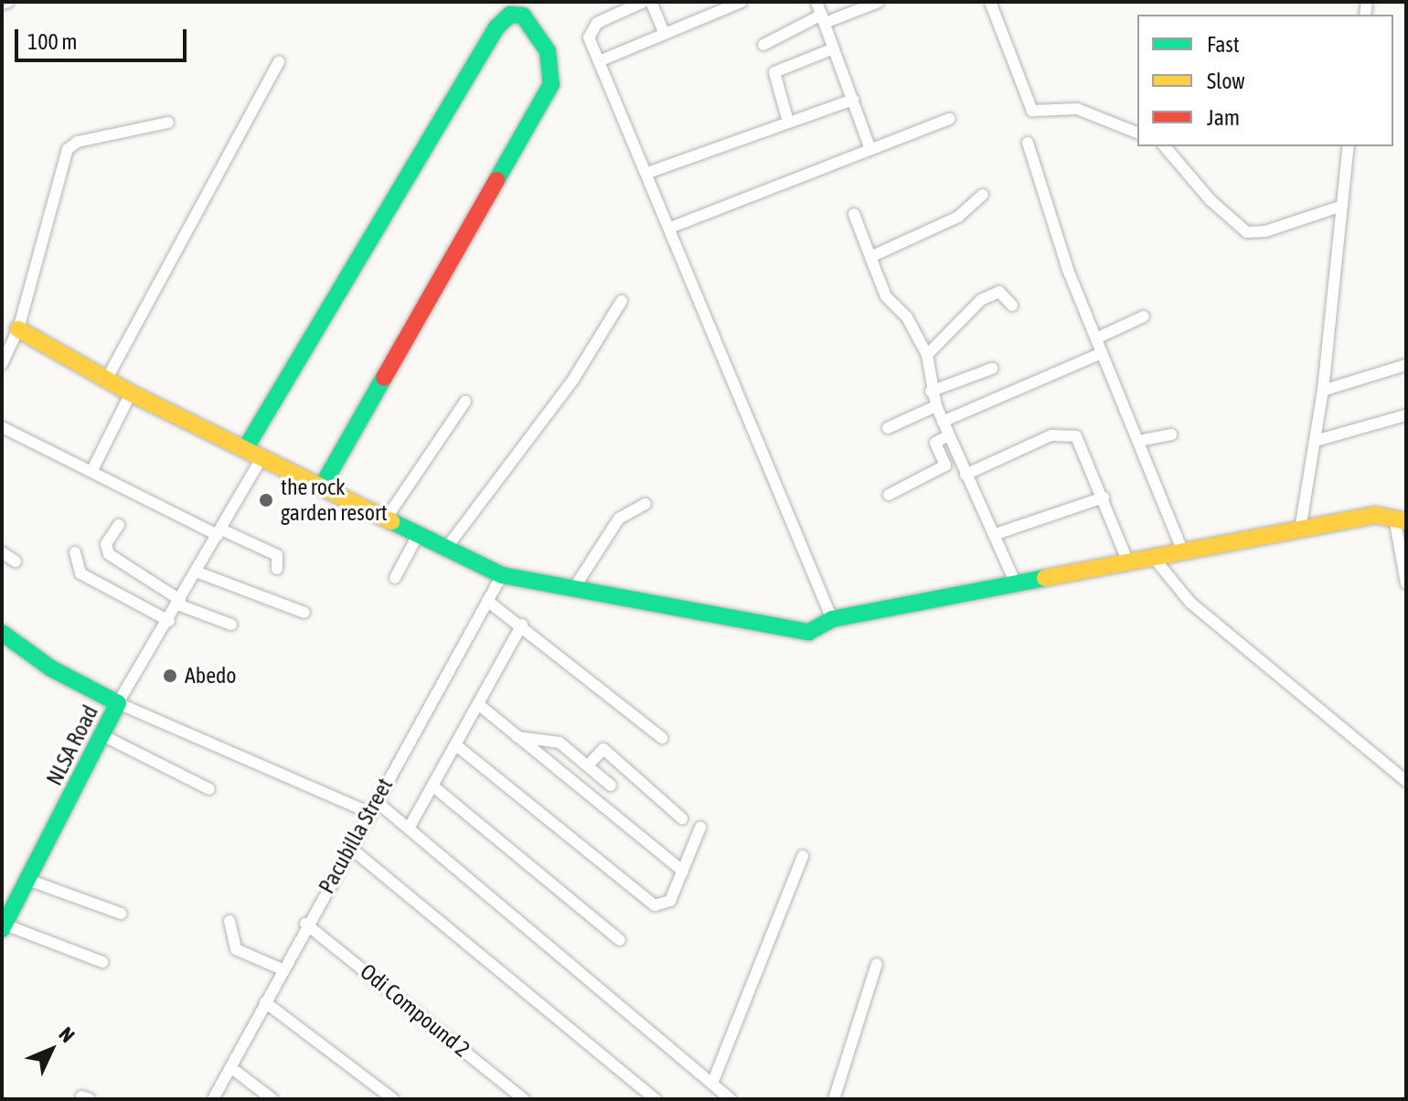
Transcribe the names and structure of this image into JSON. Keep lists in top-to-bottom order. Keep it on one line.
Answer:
{"streets":{"street":["NLSA Road","Pacubilla Street","Odi Compound 2"]},"crossings":[["Pacubilla Street","Odi Compound 2"]],"places":["the rock garden resort","Abedo"],"legend":["Fast","Slow","Jam"],"scale_bar":"100 m","north":"top right"}
